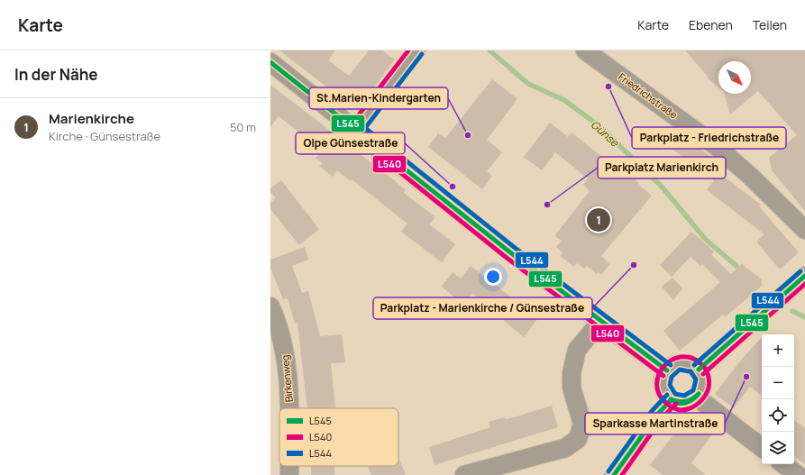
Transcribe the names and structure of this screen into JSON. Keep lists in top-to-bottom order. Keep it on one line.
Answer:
{"streets":{"street":["Friedrichstraße","Birkenweg"]},"water":["Günse"],"places":["Parkplatz - Friedrichstraße","St.Marien-Kindergarten","Olpe Günsestraße","Parkplatz Marienkirch","Parkplatz - Marienkirche / Günsestraße","Sparkasse Martinstraße"],"lines":["transit line L540","transit line L544","transit line L545"],"legend":["L545","L540","L544"],"north":"bottom right","page":{"header":"Karte","nav":["Karte","Ebenen","Teilen"],"heading":"In der Nähe","list":[{"mark":"1","name":"Marienkirche","note":"Kirche · Günsestraße","value":"50 m"}],"pins":"1","map_buttons":["+","−"]}}
